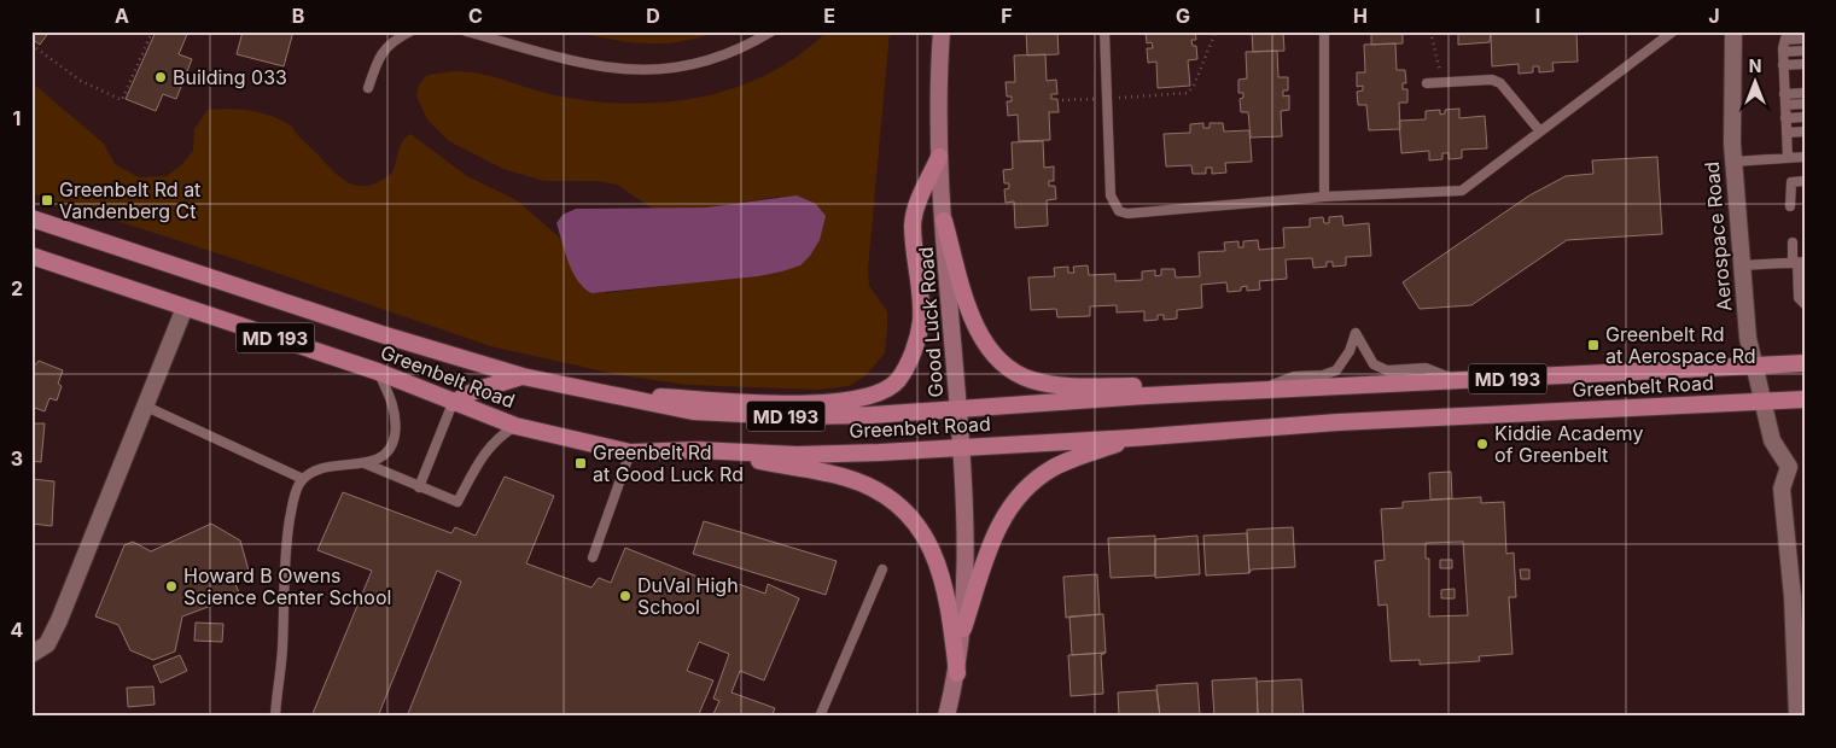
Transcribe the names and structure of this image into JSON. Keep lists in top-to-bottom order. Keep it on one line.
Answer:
{"streets":{"main road":["Good Luck Road","MD 193","Greenbelt Road"],"street":["Aerospace Road"]},"crossings":[["Aerospace Road","Greenbelt Road"],["Good Luck Road","Greenbelt Road"]],"places":{"other":["Building 033","Kiddie Academy of Greenbelt","Howard B Owens Science Center School","DuVal High School"],"transit":["Greenbelt Rd at Vandenberg Ct","Greenbelt Rd at Aerospace Rd","Greenbelt Rd at Good Luck Rd"]},"north":"top","grid":{"columns":["A","B","C","D","E","F","G","H","I","J"],"rows":["1","2","3","4"]}}
